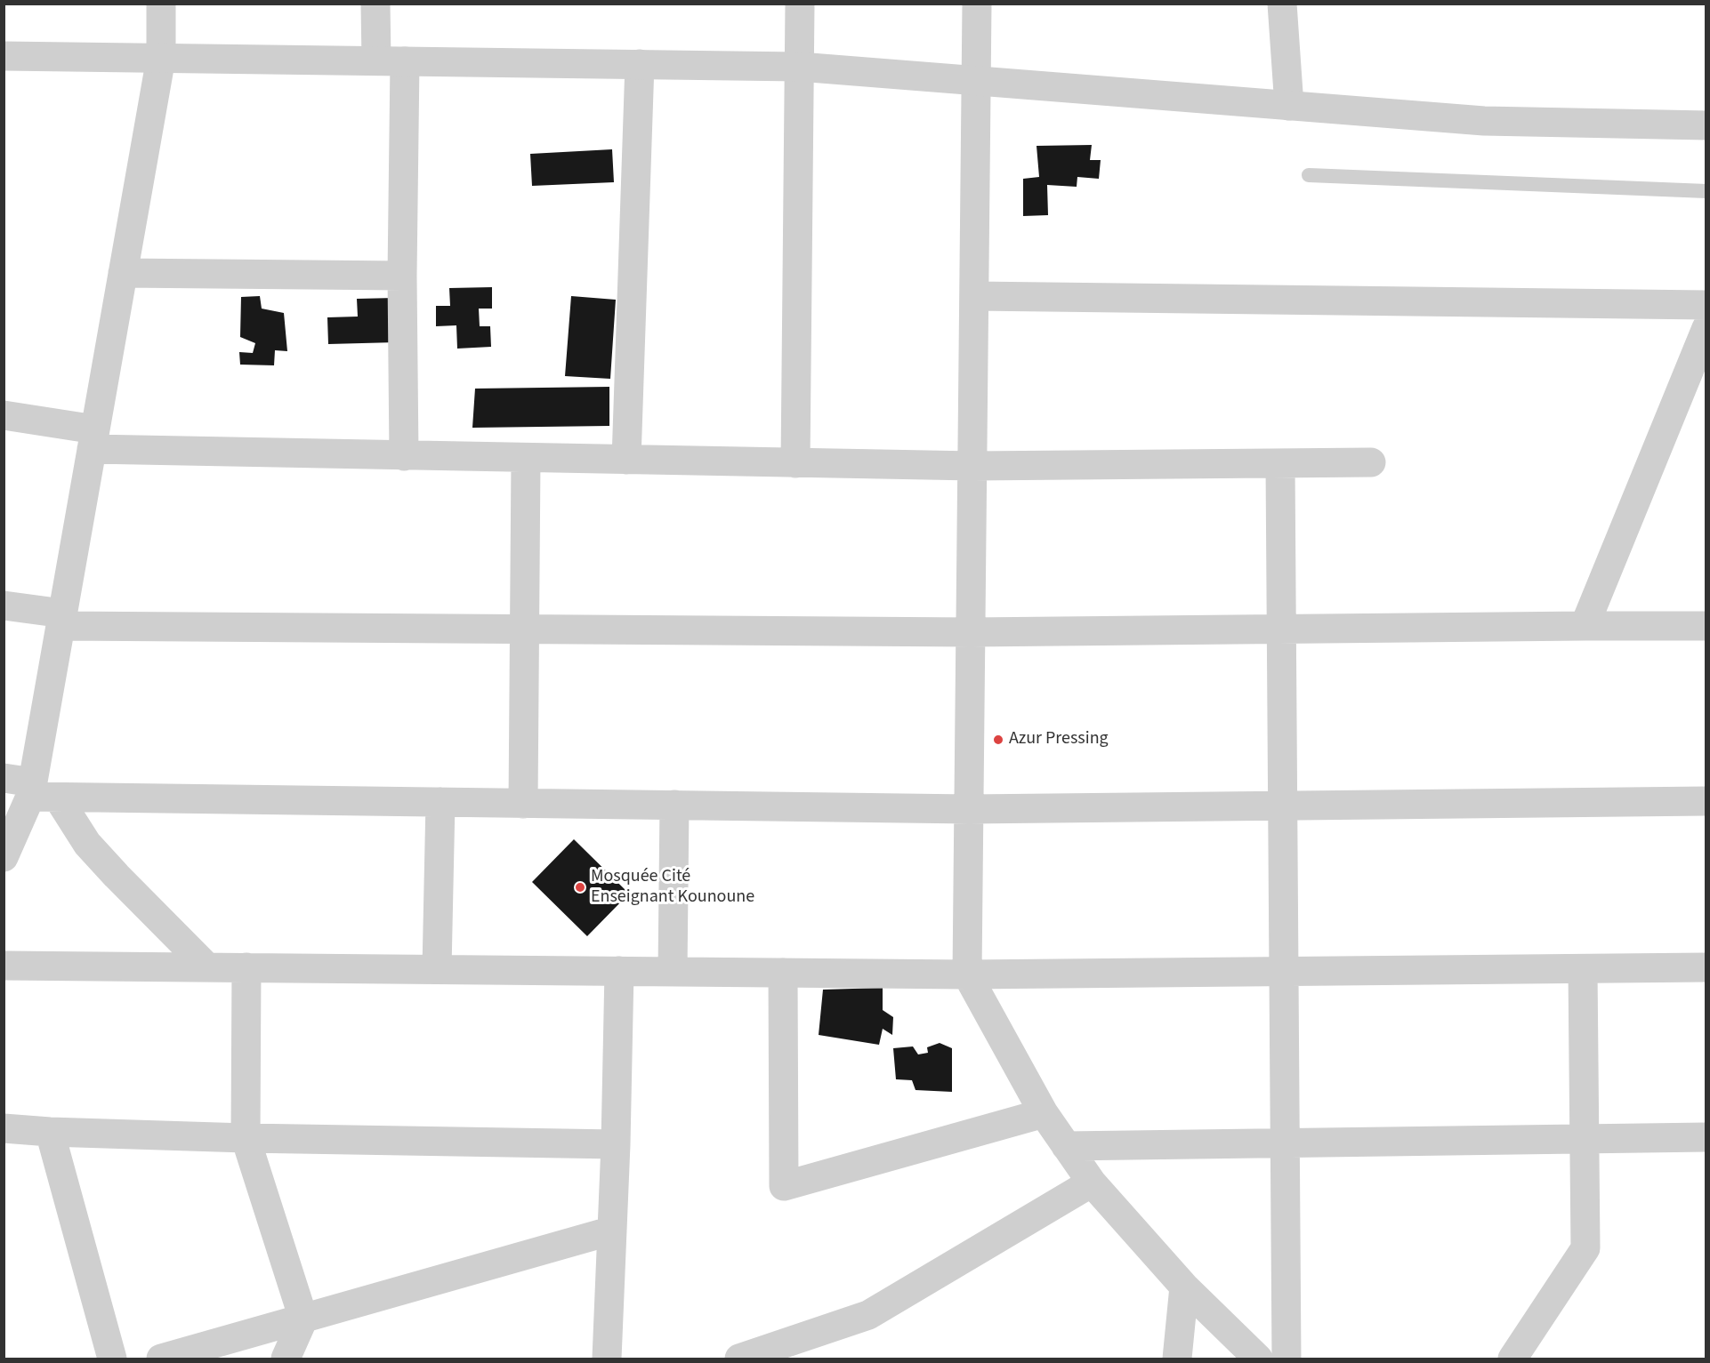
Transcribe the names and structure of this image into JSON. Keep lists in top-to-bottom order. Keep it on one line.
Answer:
{"places":["Azur Pressing","Mosquée Cité Enseignant Kounoune"]}
